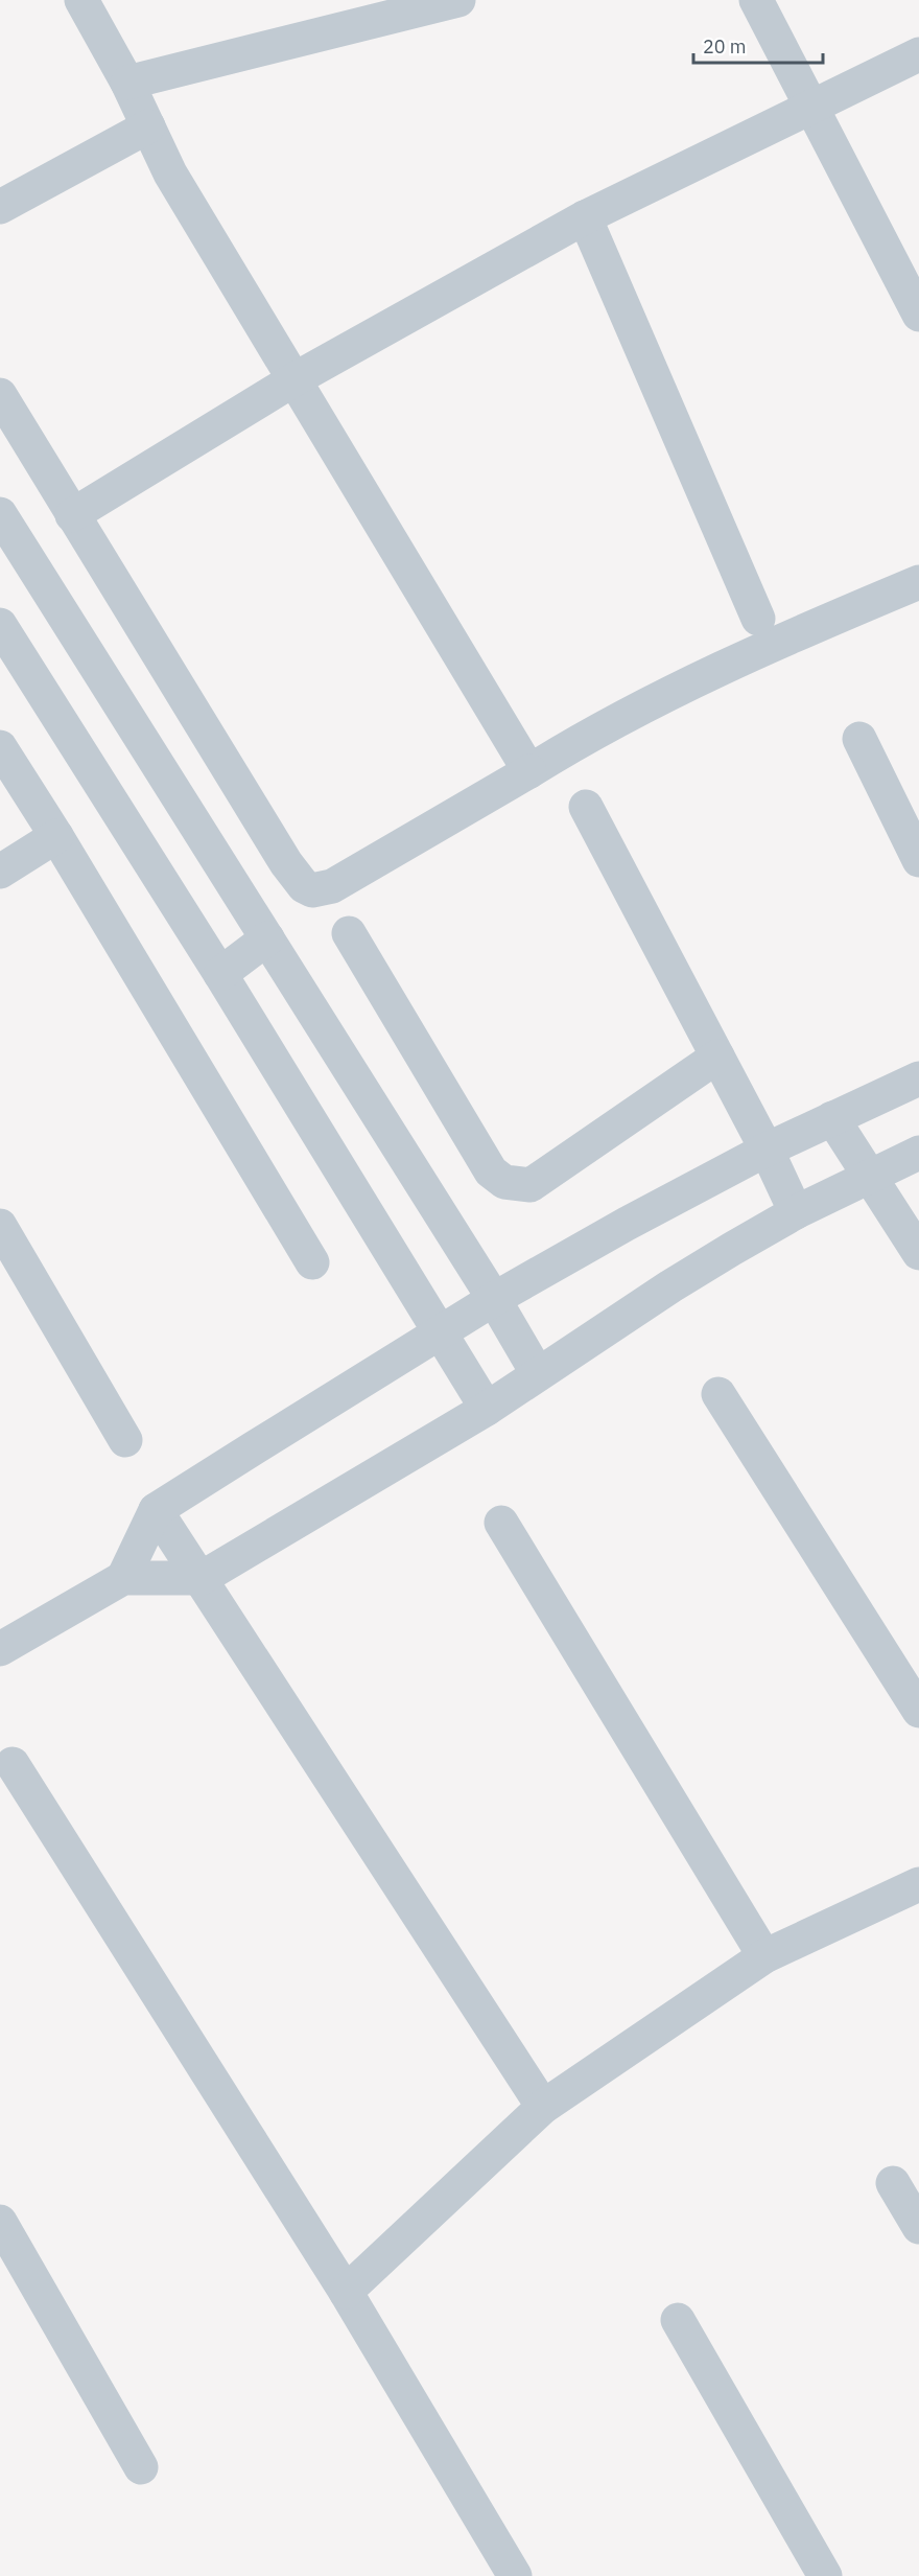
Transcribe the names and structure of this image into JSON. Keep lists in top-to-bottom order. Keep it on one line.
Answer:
{"scale_bar":"20 m"}
